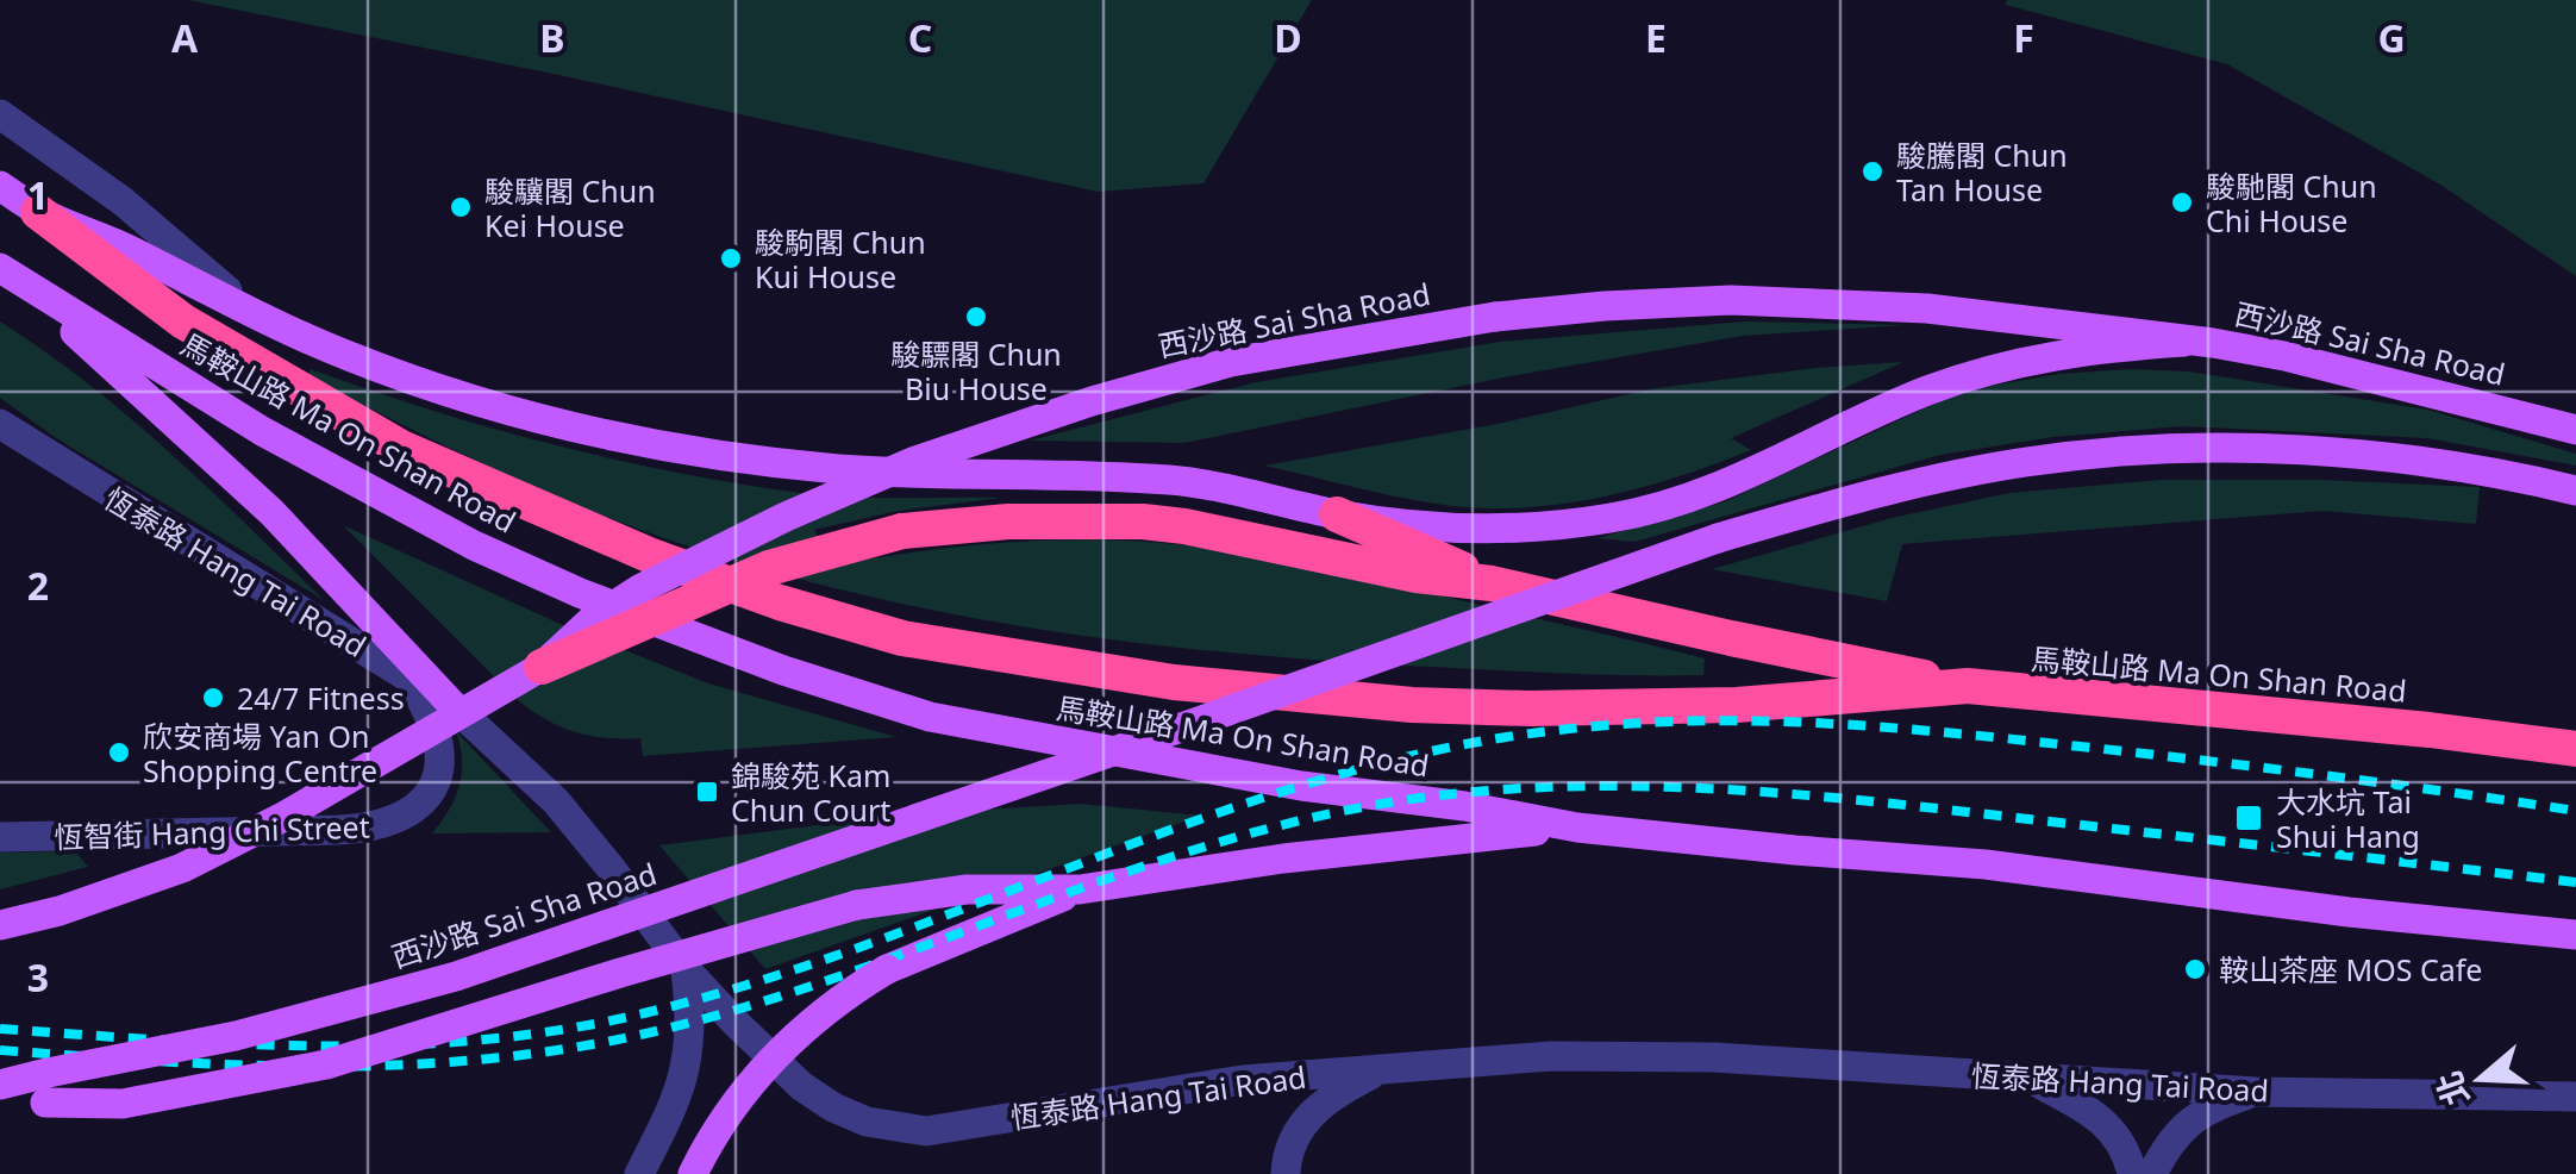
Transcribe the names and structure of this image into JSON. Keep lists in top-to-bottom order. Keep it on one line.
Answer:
{"streets":{"highway":["馬鞍山路 Ma On Shan Road"],"main road":["西沙路 Sai Sha Road"],"street":["恆泰路 Hang Tai Road","恆智街 Hang Chi Street"]},"crossings":[["西沙路 Sai Sha Road","馬鞍山路 Ma On Shan Road"],["恆泰路 Hang Tai Road","恆智街 Hang Chi Street"]],"places":{"other":["駿騰閣 Chun Tan House","駿馳閣 Chun Chi House","駿驥閣 Chun Kei House","駿駒閣 Chun Kui House","駿驃閣 Chun Biu House","24/7 Fitness","欣安商場 Yan On Shopping Centre","鞍山茶座 MOS Cafe"],"transit":["錦駿苑 Kam Chun Court","大水坑 Tai Shui Hang"]},"north":"left","grid":{"columns":["A","B","C","D","E","F","G"],"rows":["1","2","3"]}}
